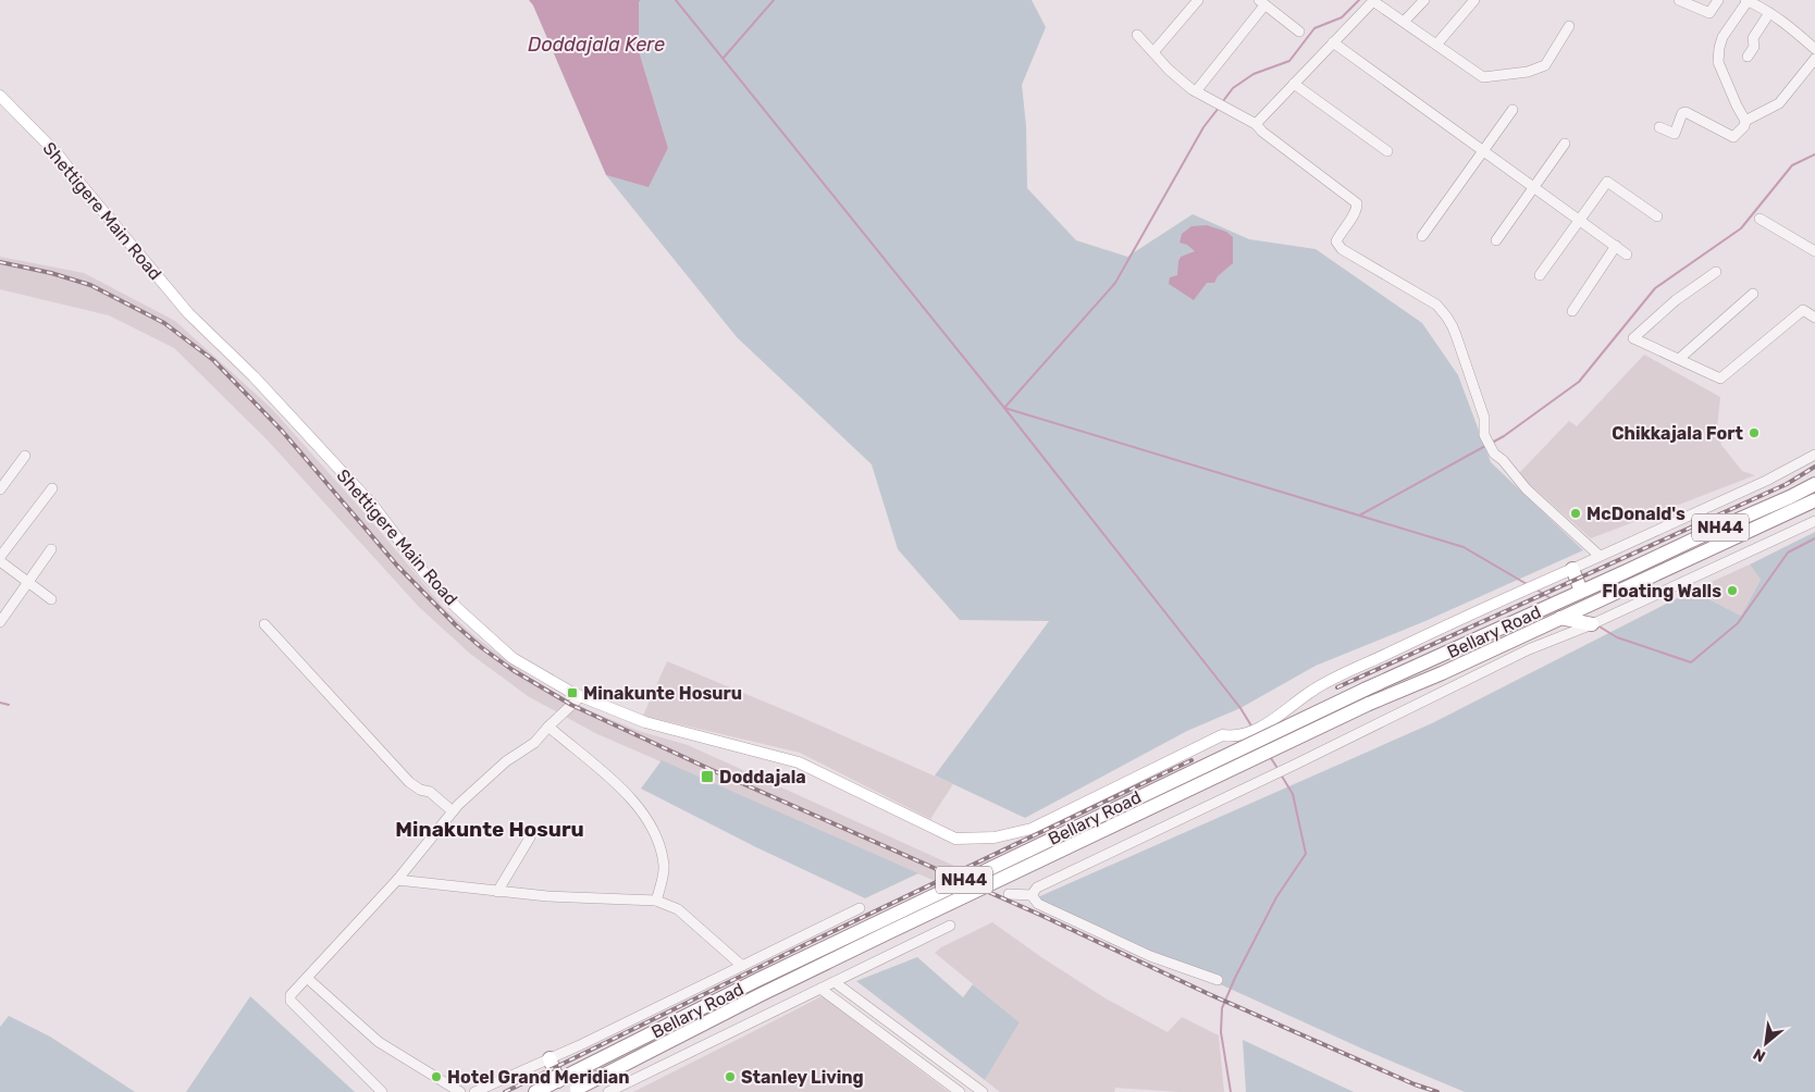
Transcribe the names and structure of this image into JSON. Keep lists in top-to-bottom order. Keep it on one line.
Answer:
{"streets":{"highway":["NH44","Bellary Road"],"main road":["Shettigere Main Road"]},"crossings":[["NH44","Bellary Road"]],"districts":["Minakunte Hosuru"],"water":["Doddajala Kere"],"places":{"other":["Chikkajala Fort","McDonald's","Floating Walls","Hotel Grand Meridian","Stanley Living"],"transit":["Minakunte Hosuru","Doddajala"]},"north":"bottom left"}
